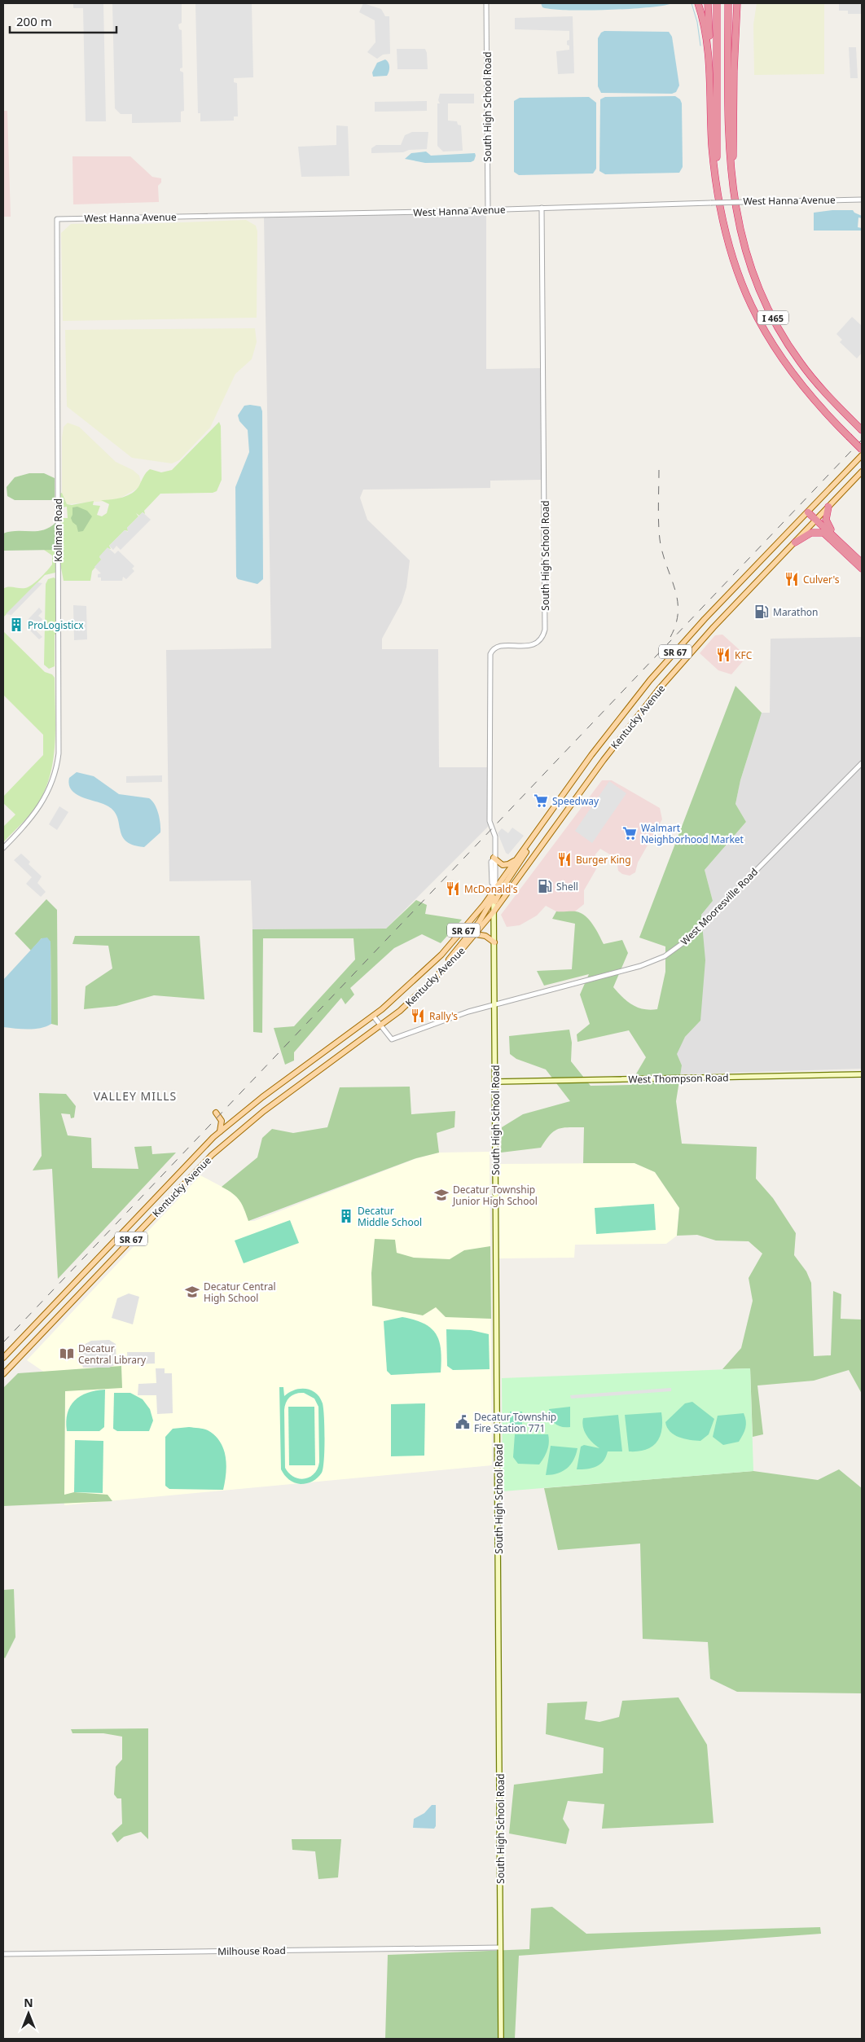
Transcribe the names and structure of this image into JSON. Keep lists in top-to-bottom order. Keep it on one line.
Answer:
{"streets":{"highway":["I 465","SR 67"],"main road":["South High School Road","Kentucky Avenue","West Thompson Road"],"street":["West Hanna Avenue","Kollman Road","West Mooresville Road","Milhouse Road"]},"crossings":[["South High School Road","West Hanna Avenue"],["South High School Road","Kentucky Avenue"],["South High School Road","West Mooresville Road"],["South High School Road","West Thompson Road"],["South High School Road","Milhouse Road"],["West Hanna Avenue","Kollman Road"],["SR 67","Kentucky Avenue"]],"districts":["VALLEY MILLS"],"places":{"restaurant":["Culver's","KFC","Burger King","McDonald's","Rally's"],"fuel station":["Marathon","Shell"],"building":["ProLogisticx","Decatur Middle School"],"supermarket":["Speedway","Walmart Neighborhood Market"],"school or university":["Decatur Township Junior High School","Decatur Central High School"],"library":["Decatur Central Library"],"public building":["Decatur Township Fire Station 771"]},"scale_bar":"200 m","north":"top"}
